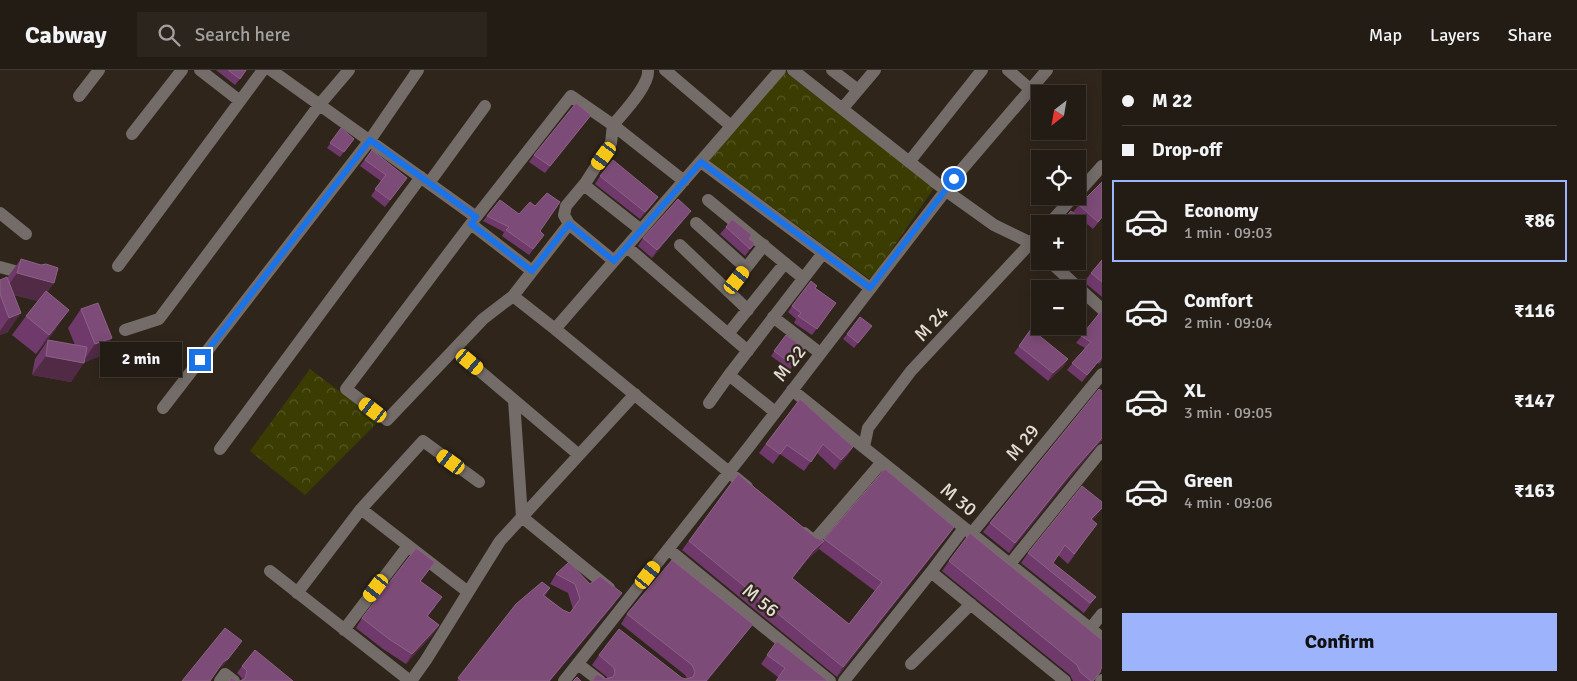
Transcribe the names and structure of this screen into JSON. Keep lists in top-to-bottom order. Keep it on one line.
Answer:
{"streets":{"street":["M 24","M 22","M 29","M 30","M 56"]},"crossings":[["M 24","M 30"],["M 22","M 30"],["M 22","M 56"],["M 29","M 30"]],"north":"bottom left","page":{"header":"Cabway","search":"Search here","nav":["Map","Layers","Share"],"banner":["M 22","Drop-off"],"map_buttons":["+","−"],"list":[{"name":"Economy","note":"1 min · 09:03","value":"₹86"},{"name":"Comfort","note":"2 min · 09:04","value":"₹116"},{"name":"XL","note":"3 min · 09:05","value":"₹147"},{"name":"Green","note":"4 min · 09:06","value":"₹163"}],"bubble":"2 min","buttons":"Confirm"}}
